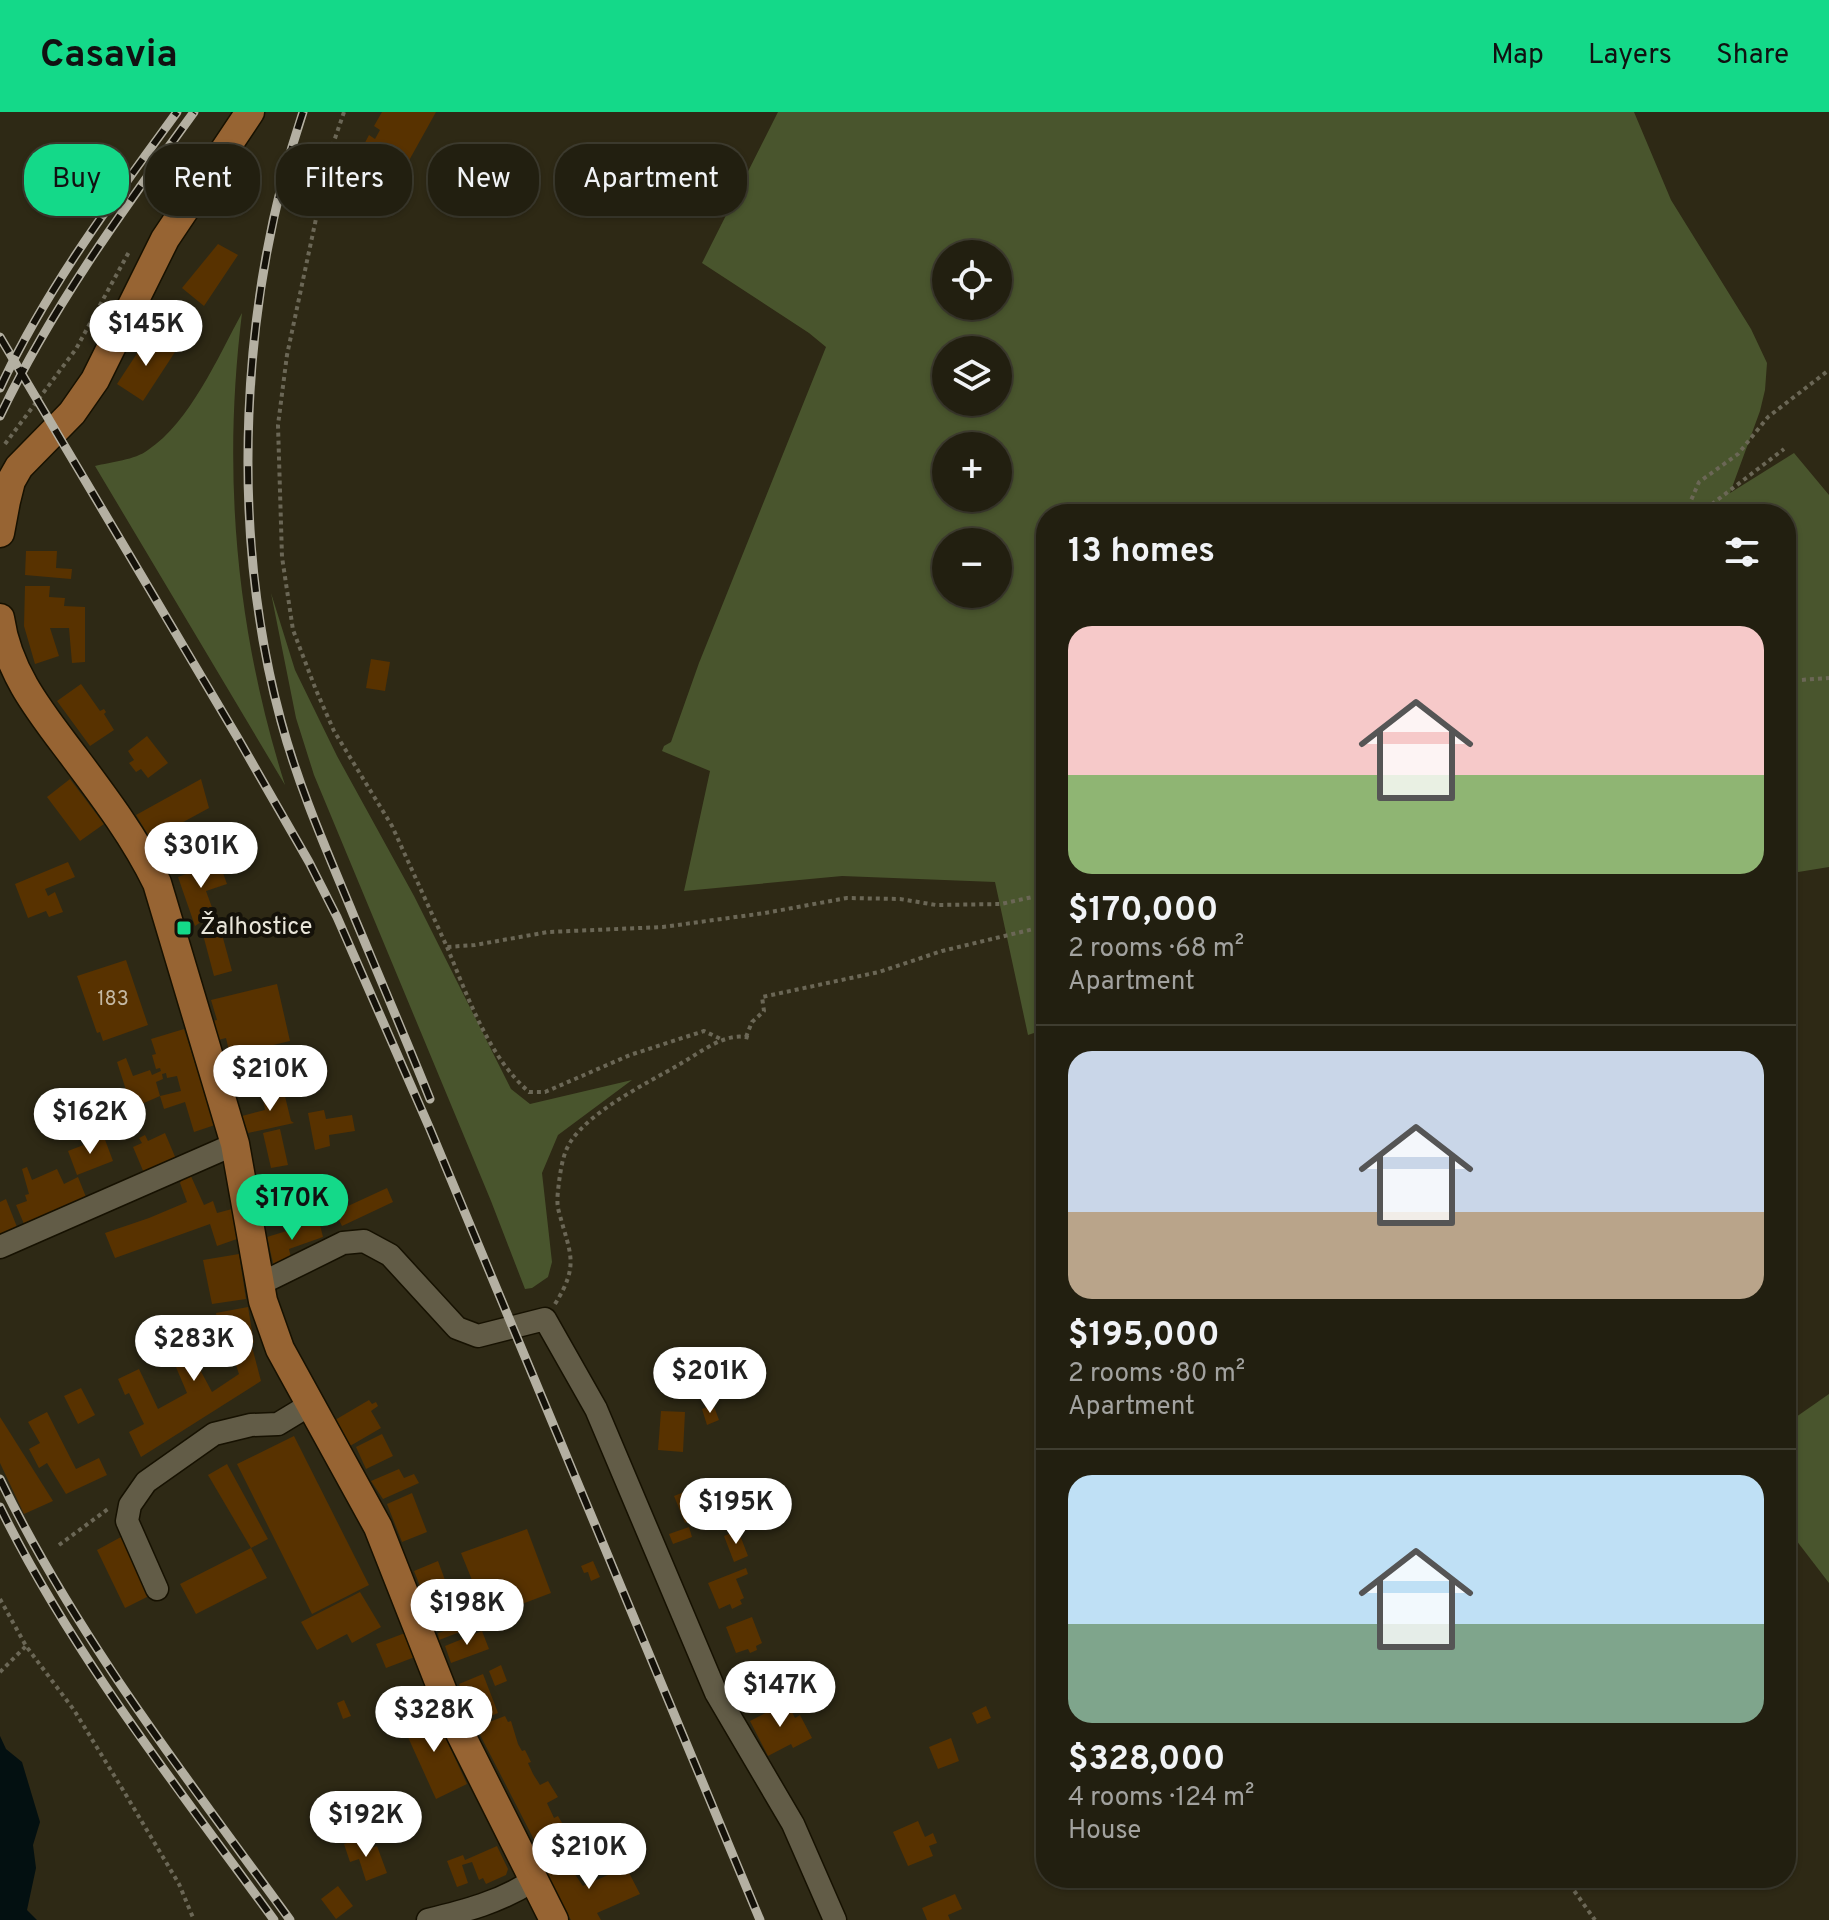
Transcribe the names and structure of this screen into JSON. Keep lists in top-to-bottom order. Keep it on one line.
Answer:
{"places":{"transit":["Žalhostice"]},"house_numbers":["183"],"page":{"header":"Casavia","nav":["Map","Layers","Share"],"chip":["Buy","Rent","Filters","New","Apartment"],"map_buttons":["+","−"],"price":["$145K","$301K","$210K","$162K","$170K","$283K","$201K","$195K","$198K","$147K","$328K","$192K","$210K"],"heading":"13 homes","list":[{"name":"$170,000","note":"2 rooms · 68 m² · Apartment"},{"name":"$195,000","note":"2 rooms · 80 m² · Apartment"},{"name":"$328,000","note":"4 rooms · 124 m² · House"}]}}
